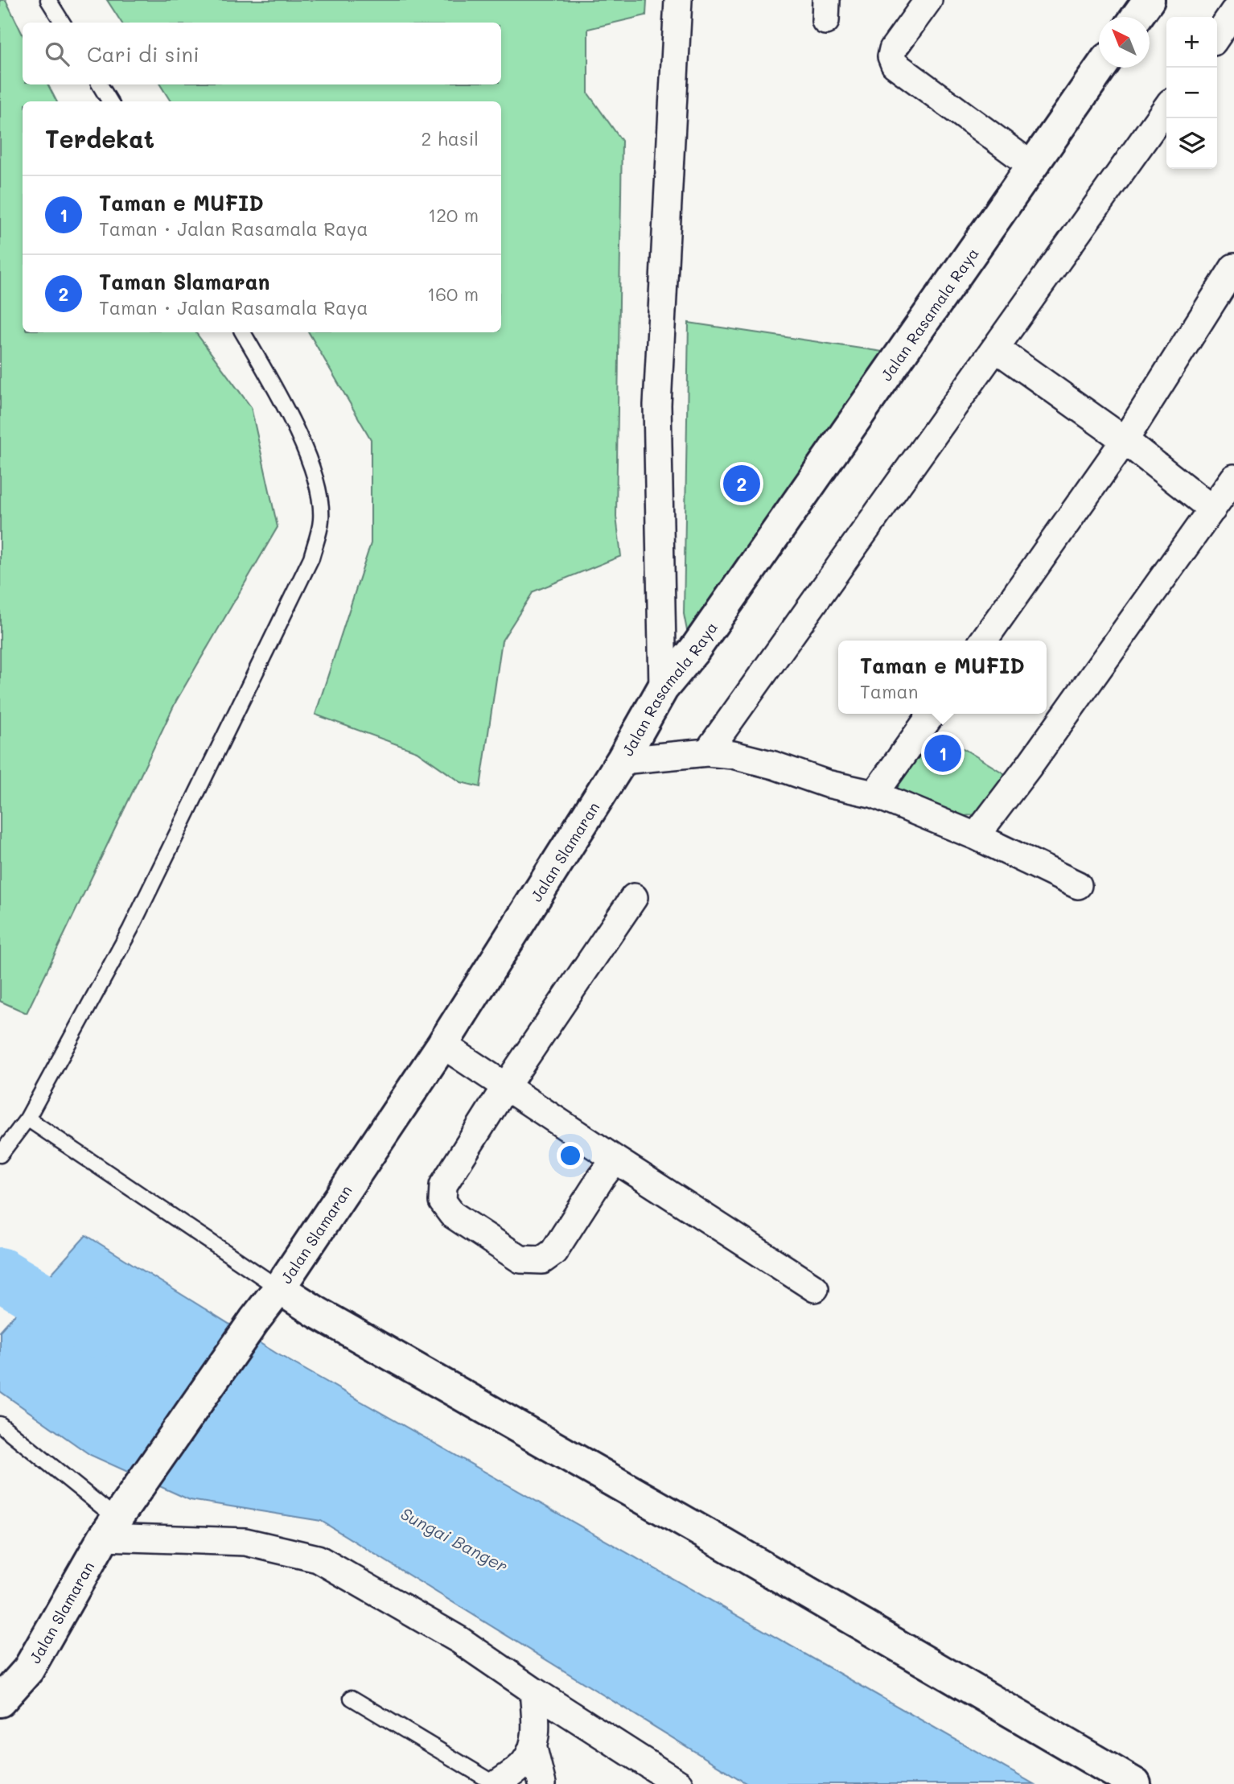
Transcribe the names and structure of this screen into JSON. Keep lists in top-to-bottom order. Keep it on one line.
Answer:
{"streets":{"street":["Jalan Rasamala Raya","Jalan Slamaran"]},"crossings":[["Jalan Rasamala Raya","Jalan Slamaran"]],"water":["Sungai Banger"],"north":"top left","page":{"map_buttons":["+","−"],"search":"Cari di sini","heading":["Terdekat","2 hasil"],"list":[{"mark":"1","name":"Taman e MUFID","note":"Taman · Jalan Rasamala Raya","value":"120 m"},{"mark":"2","name":"Taman Slamaran","note":"Taman · Jalan Rasamala Raya","value":"160 m"}],"pins":["2","1"],"popup":["Taman e MUFID","Taman"]}}
